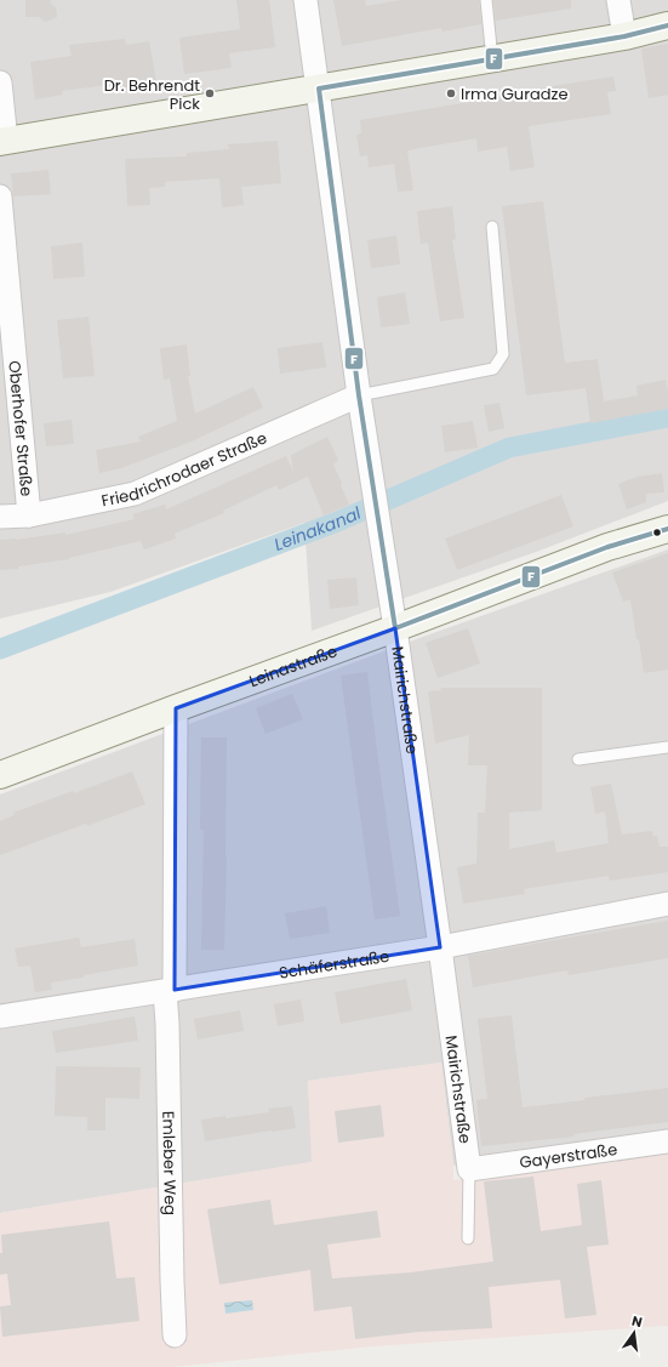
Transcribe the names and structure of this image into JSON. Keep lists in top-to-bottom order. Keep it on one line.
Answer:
{"streets":{"street":["Oberhofer Straße","Friedrichrodaer Straße","Leinastraße","Mairichstraße","Schäferstraße","Gayerstraße","Emleber Weg"]},"crossings":[["Oberhofer Straße","Friedrichrodaer Straße"],["Friedrichrodaer Straße","Mairichstraße"],["Leinastraße","Mairichstraße"],["Leinastraße","Emleber Weg"],["Mairichstraße","Schäferstraße"],["Mairichstraße","Gayerstraße"],["Schäferstraße","Emleber Weg"]],"water":["Leinakanal"],"places":["Dr. Behrendt Pick","Irma Guradze"],"lines":["transit line F"],"north":"top"}
